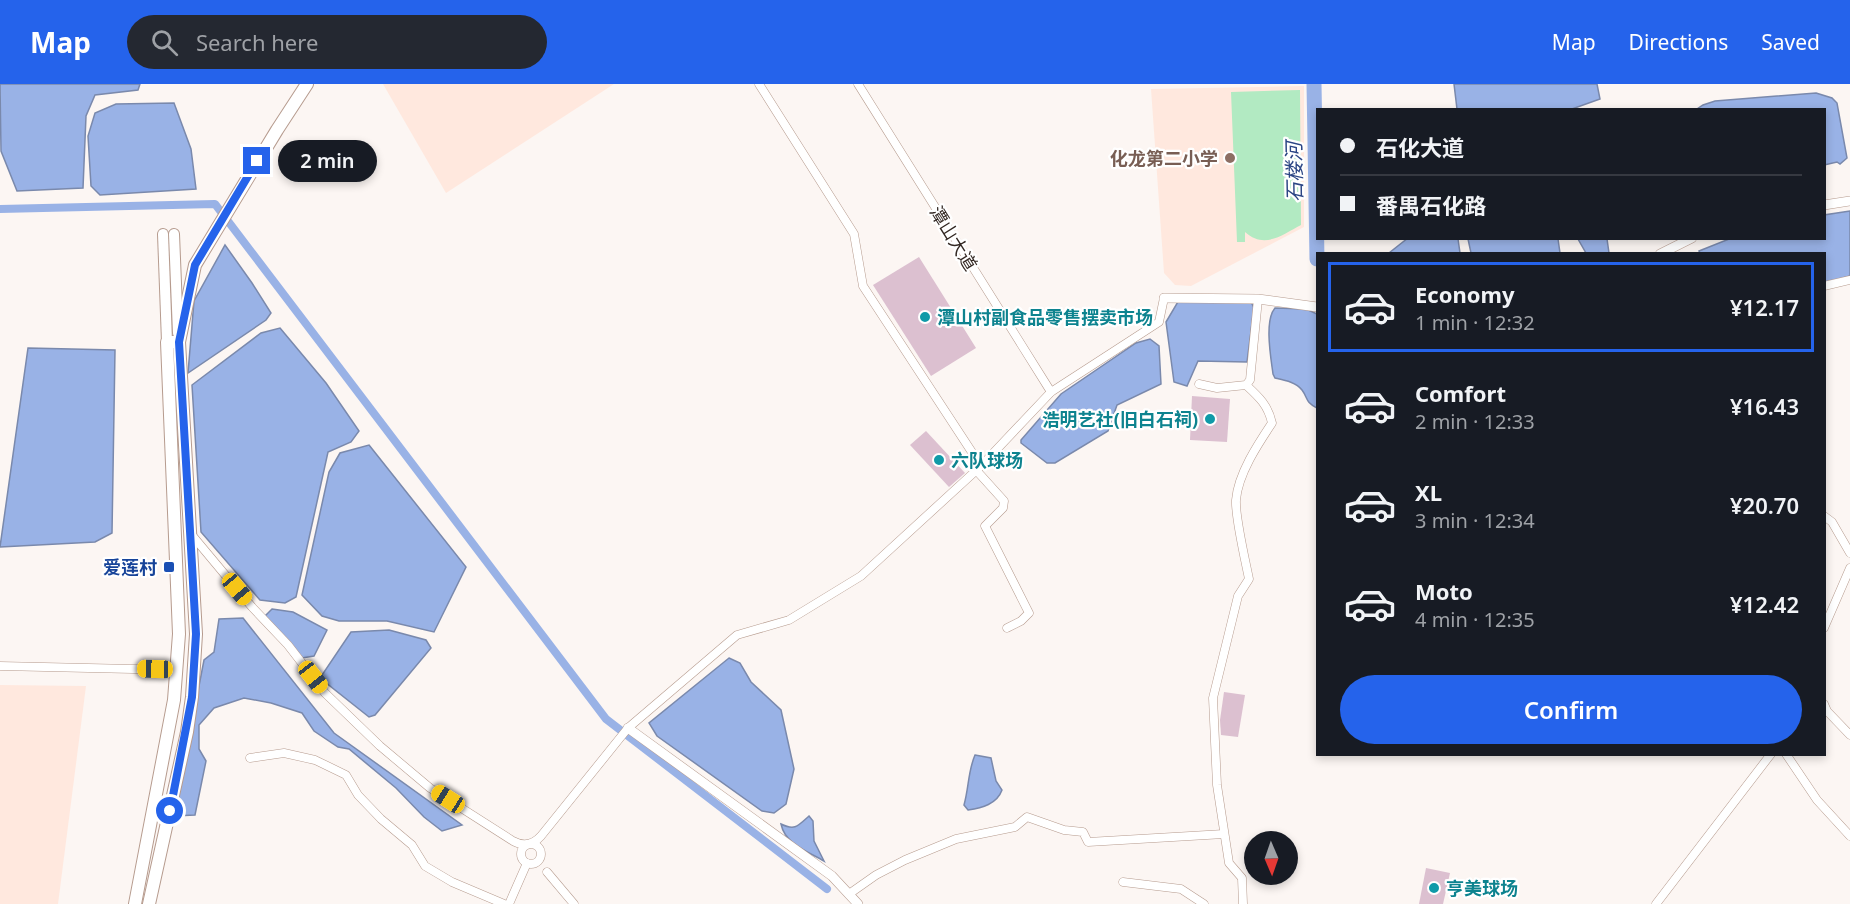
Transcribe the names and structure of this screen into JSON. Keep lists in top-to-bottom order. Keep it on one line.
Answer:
{"streets":{"street":["潭山大道"]},"water":["石楼河"],"places":{"other":["化龙第二小学","潭山村副食品零售摆卖市场","浩明艺社(旧白石祠)","六队球场","亨美球场"],"transit":["爱莲村"]},"north":"bottom","page":{"header":"Map","search":"Search here","nav":["Map","Directions","Saved"],"banner":["石化大道","番禺石化路"],"bubble":"2 min","list":[{"name":"Economy","note":"1 min · 12:32","value":"¥12.17"},{"name":"Comfort","note":"2 min · 12:33","value":"¥16.43"},{"name":"XL","note":"3 min · 12:34","value":"¥20.70"},{"name":"Moto","note":"4 min · 12:35","value":"¥12.42"}],"buttons":"Confirm"}}
